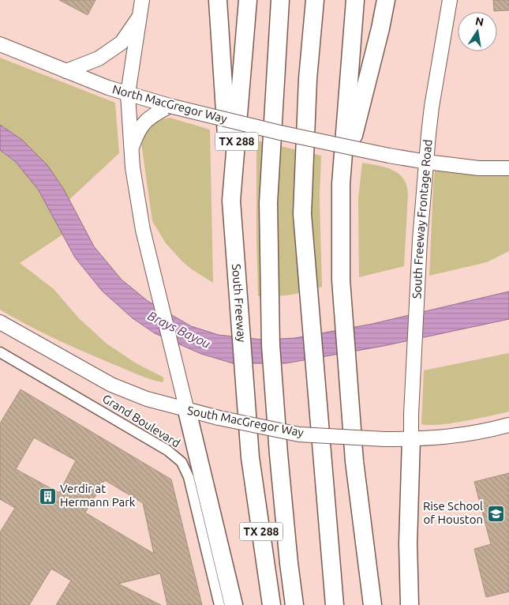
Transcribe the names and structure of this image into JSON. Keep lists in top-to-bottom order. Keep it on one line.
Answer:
{"streets":{"highway":["TX 288","South Freeway"],"main road":["North MacGregor Way","South Freeway Frontage Road","South MacGregor Way"],"street":["Grand Boulevard"]},"crossings":[["North MacGregor Way","South Freeway Frontage Road"],["South Freeway Frontage Road","South MacGregor Way"]],"water":["Brays Bayou"],"places":{"building":["Verdir at Hermann Park"],"school or university":["Rise School of Houston"]},"north":"top"}
